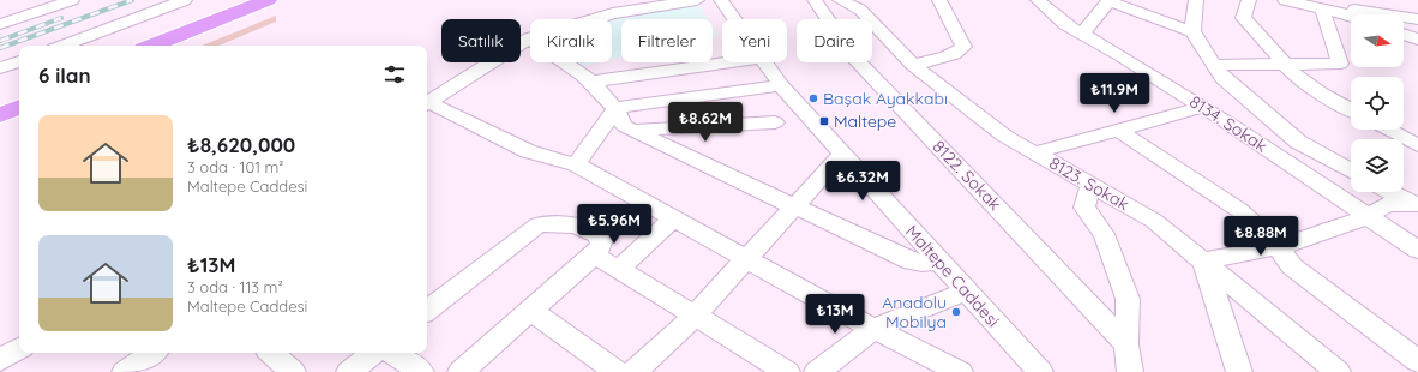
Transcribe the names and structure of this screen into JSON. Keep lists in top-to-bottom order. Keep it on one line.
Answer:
{"streets":{"street":["8134. Sokak","8122. Sokak","8123. Sokak","Maltepe Caddesi"]},"places":{"other":["Başak Ayakkabı","Anadolu Mobilya"],"transit":["Maltepe"]},"north":"right","page":{"chip":["Satılık","Kiralık","Filtreler","Yeni","Daire"],"heading":"6 ilan","price":["₺11.9M","₺8.62M","₺6.32M","₺5.96M","₺8.88M","₺13M"],"list":[{"name":"₺8,620,000","note":"3 oda · 101 m² · Maltepe Caddesi"},{"name":"₺13M","note":"3 oda · 113 m² · Maltepe Caddesi"}]}}
